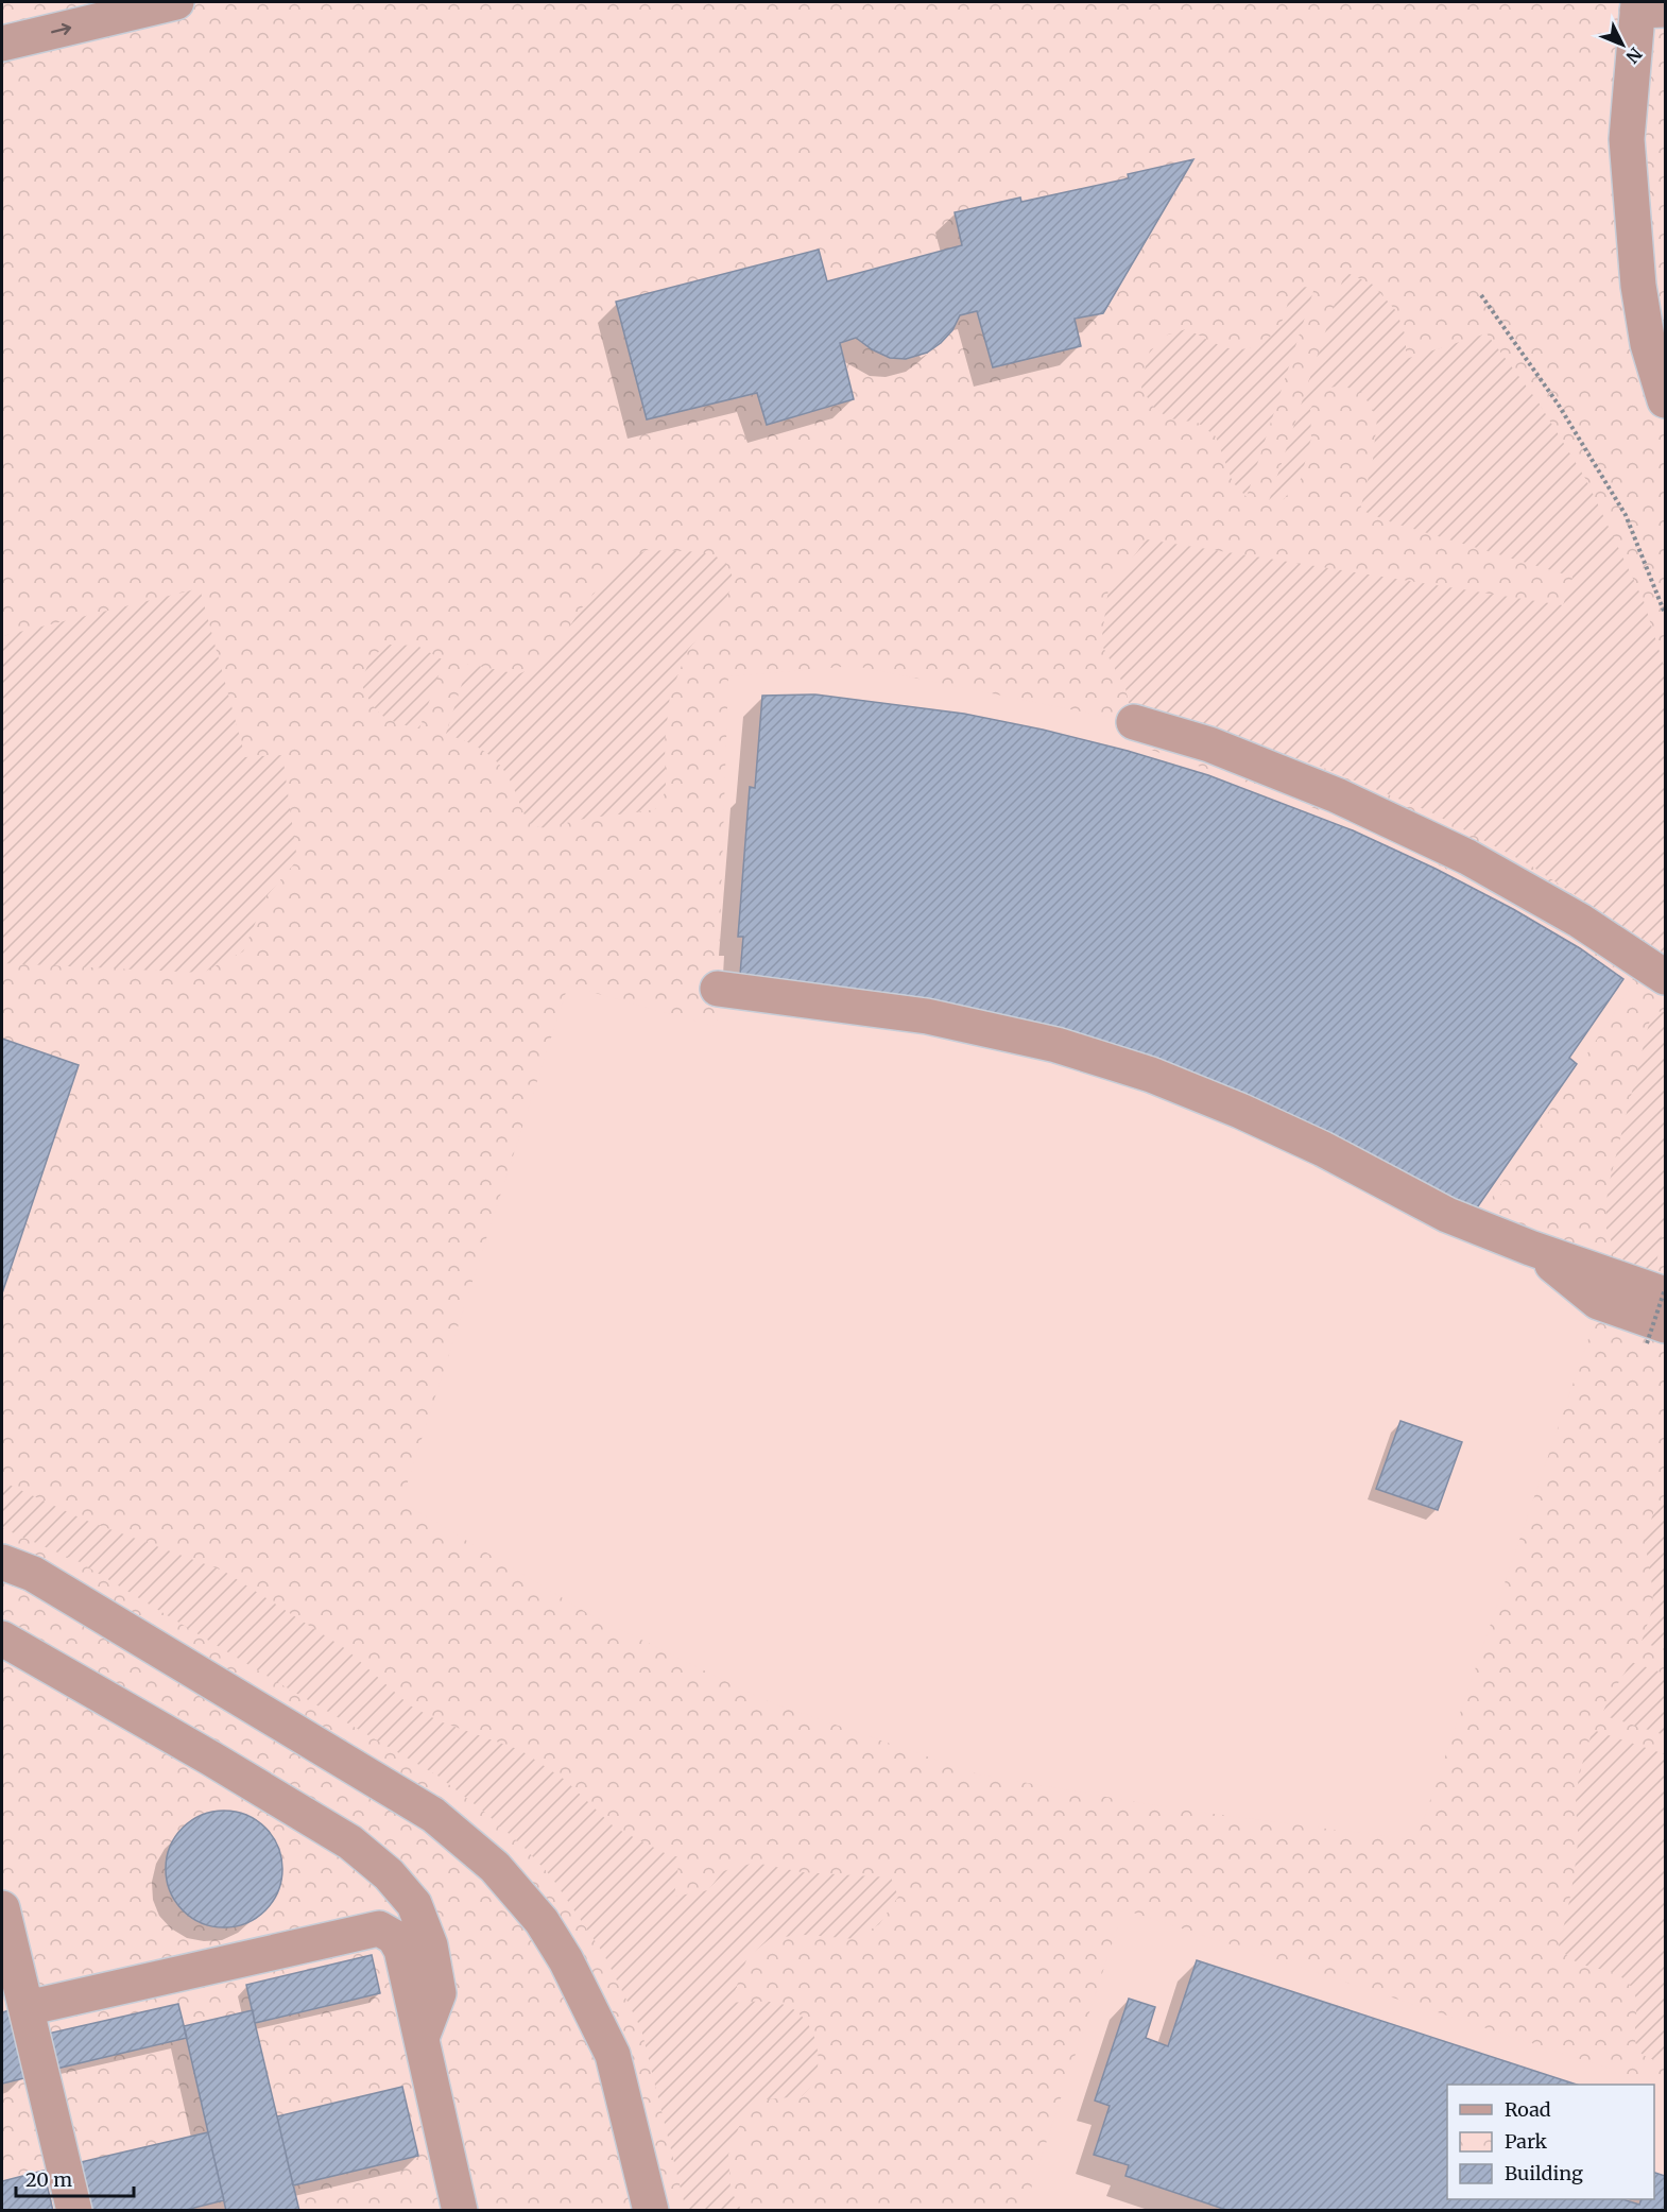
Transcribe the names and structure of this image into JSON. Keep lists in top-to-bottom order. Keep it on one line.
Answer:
{"legend":["Road","Park","Building"],"scale_bar":"20 m","north":"bottom right"}
